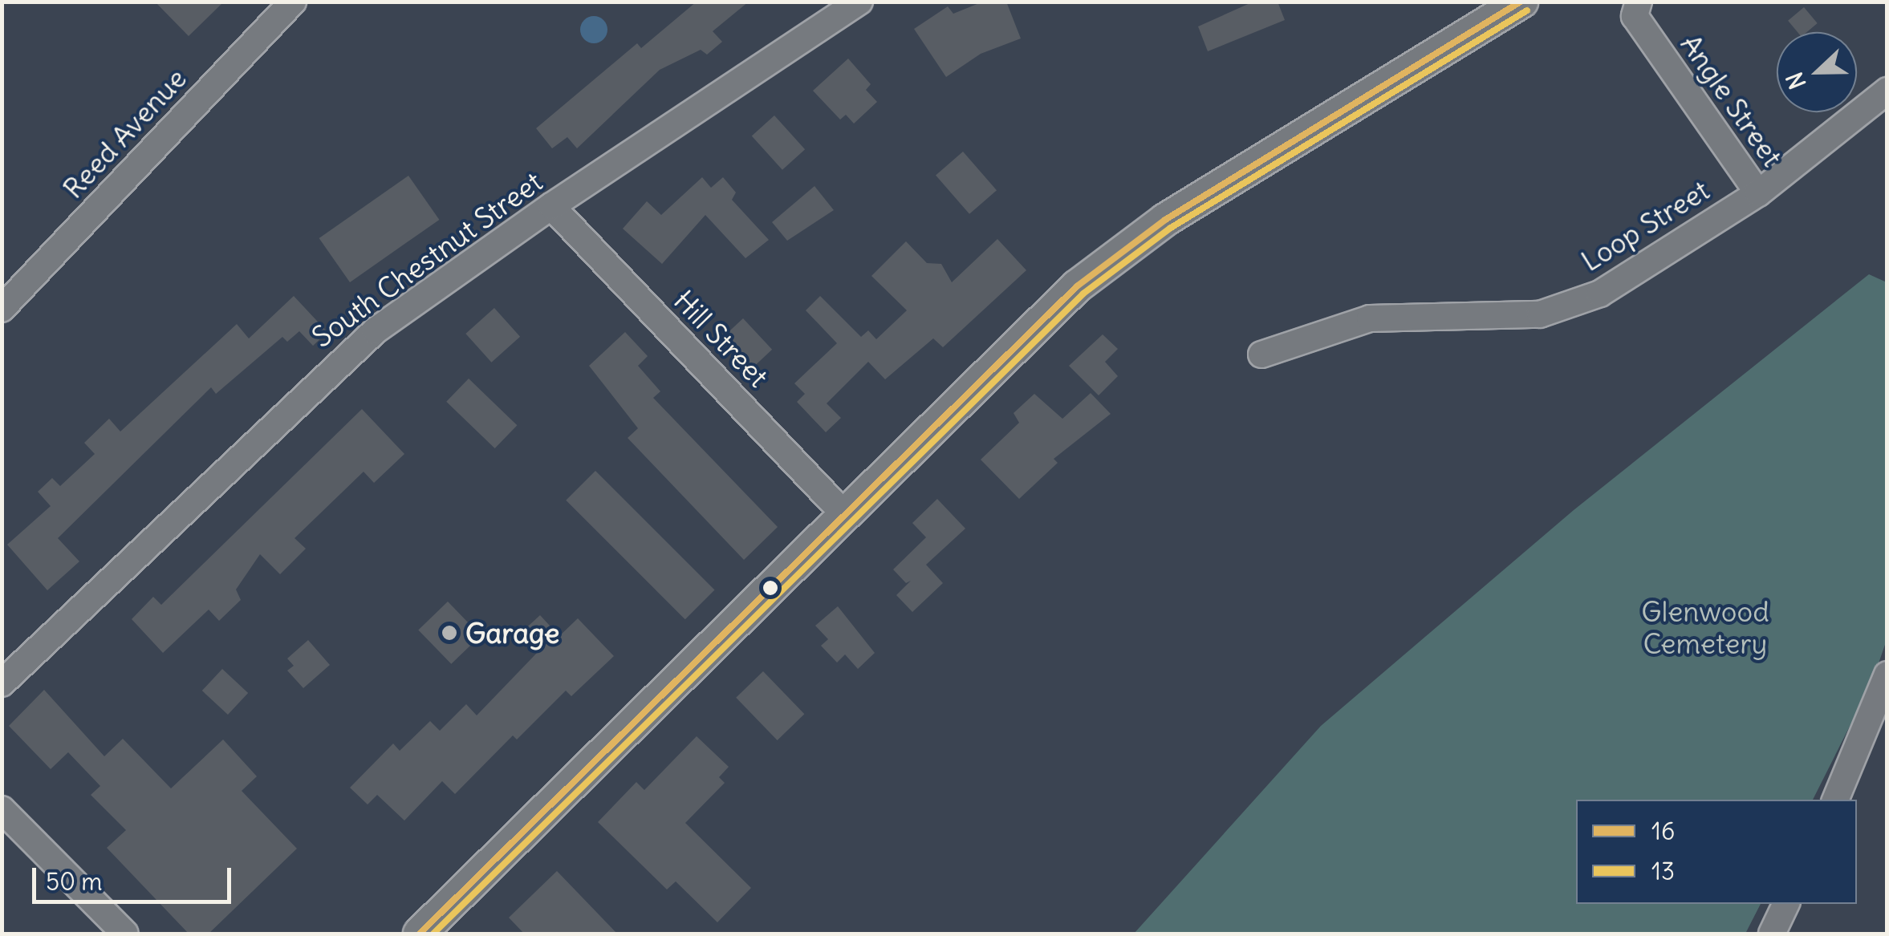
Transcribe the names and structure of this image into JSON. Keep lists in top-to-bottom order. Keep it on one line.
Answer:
{"streets":{"street":["Angle Street","Reed Avenue","Loop Street","South Chestnut Street","Hill Street"]},"crossings":[["Angle Street","Loop Street"],["South Chestnut Street","Hill Street"]],"parks":["Glenwood Cemetery"],"places":["Garage"],"lines":["transit line 16","transit line 13"],"legend":["16","13"],"scale_bar":"50 m","north":"left"}
